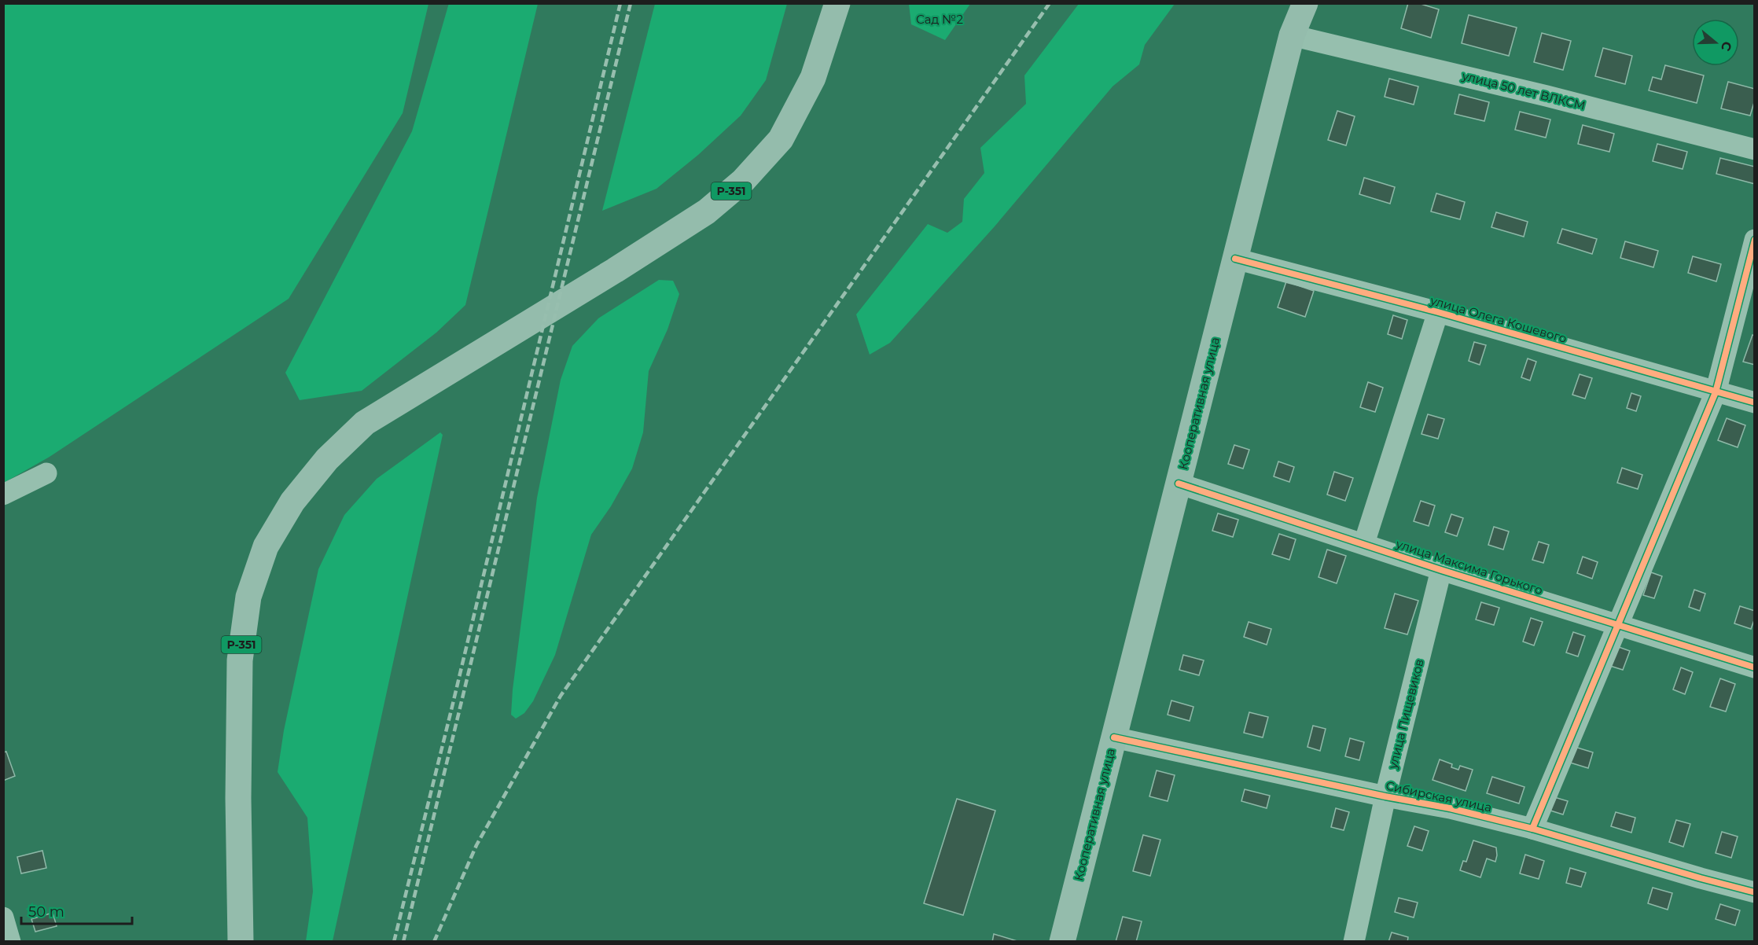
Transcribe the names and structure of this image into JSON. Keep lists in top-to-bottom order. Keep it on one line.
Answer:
{"streets":{"main road":["Р-351","Кооперативная улица"],"street":["улица 50 лет ВЛКСМ","улица Олега Кошевого","улица Максима Горького","улица Пищевиков","Сибирская улица"]},"crossings":[["улица 50 лет ВЛКСМ","Кооперативная улица"],["улица Олега Кошевого","Кооперативная улица"],["Кооперативная улица","улица Максима Горького"],["Кооперативная улица","Сибирская улица"],["улица Максима Горького","улица Пищевиков"],["улица Пищевиков","Сибирская улица"]],"parks":["Сад №2"],"scale_bar":"50 m","north":"right"}
